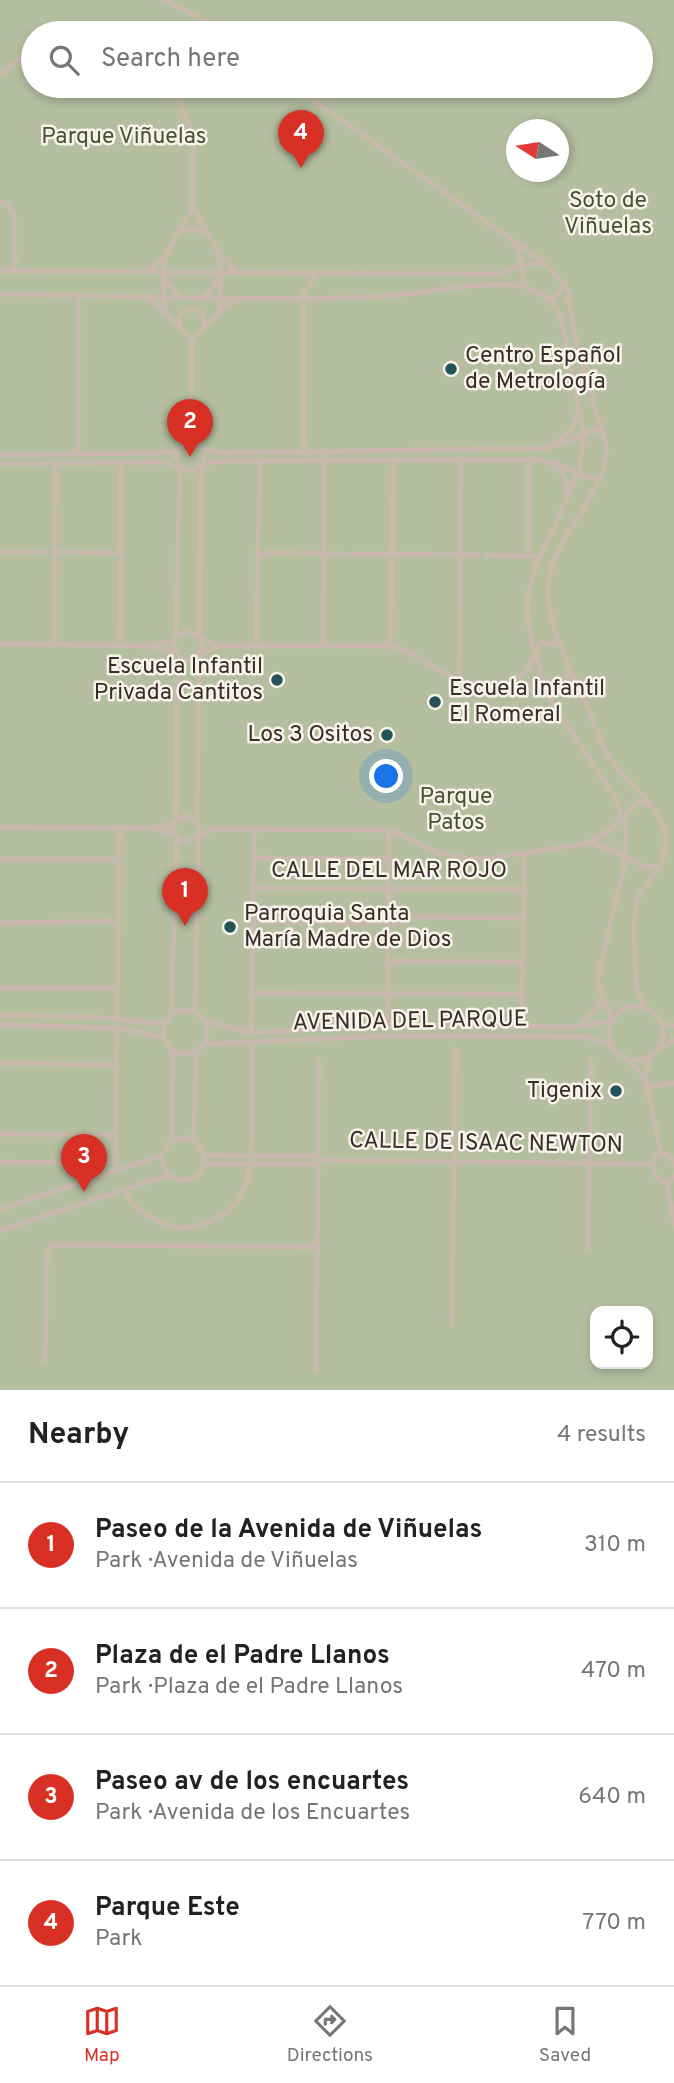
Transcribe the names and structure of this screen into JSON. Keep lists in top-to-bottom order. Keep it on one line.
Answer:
{"streets":{"street":["CALLE DEL MAR ROJO","AVENIDA DEL PARQUE","CALLE DE ISAAC NEWTON"]},"parks":["Parque Viñuelas","Soto de Viñuelas","Parque Patos"],"places":["Centro Español de Metrología","Escuela Infantil Privada Cantitos","Escuela Infantil El Romeral","Los 3 Ositos","Parroquia Santa María Madre de Dios","Tigenix"],"north":"left","page":{"search":"Search here","pins":["4","2","1","3"],"heading":["Nearby","4 results"],"list":[{"mark":"1","name":"Paseo de la Avenida de Viñuelas","note":"Park · Avenida de Viñuelas","value":"310 m"},{"mark":"2","name":"Plaza de el Padre Llanos","note":"Park · Plaza de el Padre Llanos","value":"470 m"},{"mark":"3","name":"Paseo av de los encuartes","note":"Park · Avenida de los Encuartes","value":"640 m"},{"mark":"4","name":"Parque Este","note":"Park","value":"770 m"}],"nav":["Map","Directions","Saved"]}}
